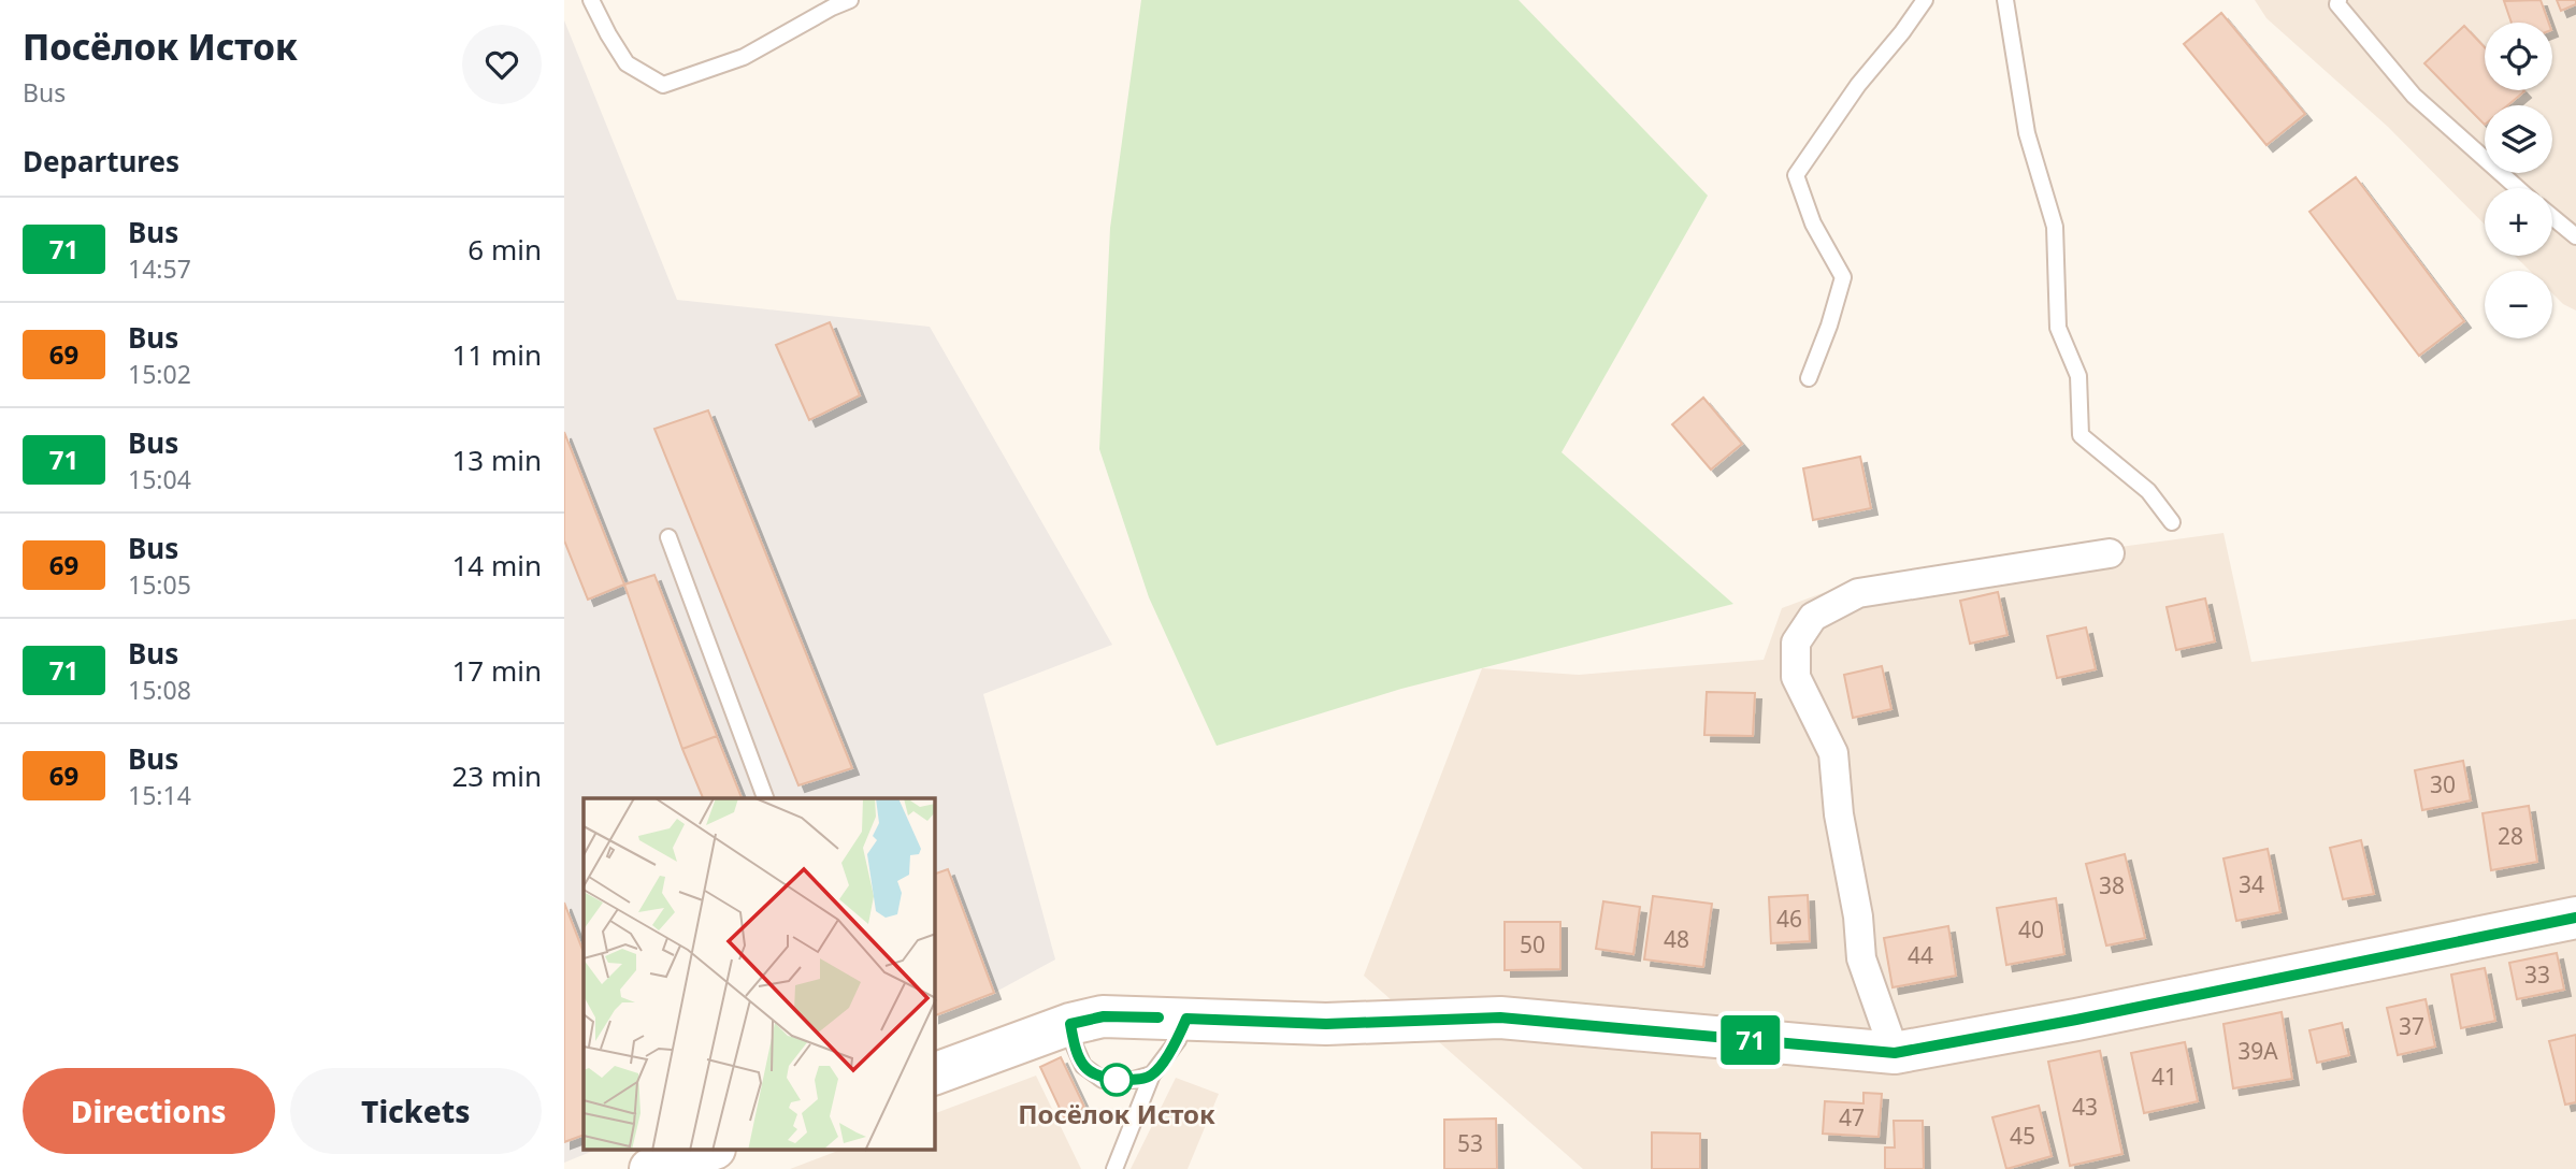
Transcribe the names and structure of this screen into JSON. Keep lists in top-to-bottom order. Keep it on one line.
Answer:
{"places":["Посёлок Исток"],"lines":["bus line 71"],"house_numbers":["30","28","34","38","46","40","48","50","44","33","37","39А","41","43","47","45","53"],"page":{"heading":[["Посёлок Исток","Bus"],"Departures"],"on_map":"71","map_buttons":["+","−"],"list":[{"mark":"71","name":"Bus","note":"14:57","value":"6 min"},{"mark":"69","name":"Bus","note":"15:02","value":"11 min"},{"mark":"71","name":"Bus","note":"15:04","value":"13 min"},{"mark":"69","name":"Bus","note":"15:05","value":"14 min"},{"mark":"71","name":"Bus","note":"15:08","value":"17 min"},{"mark":"69","name":"Bus","note":"15:14","value":"23 min"}],"buttons":["Directions","Tickets"]}}
